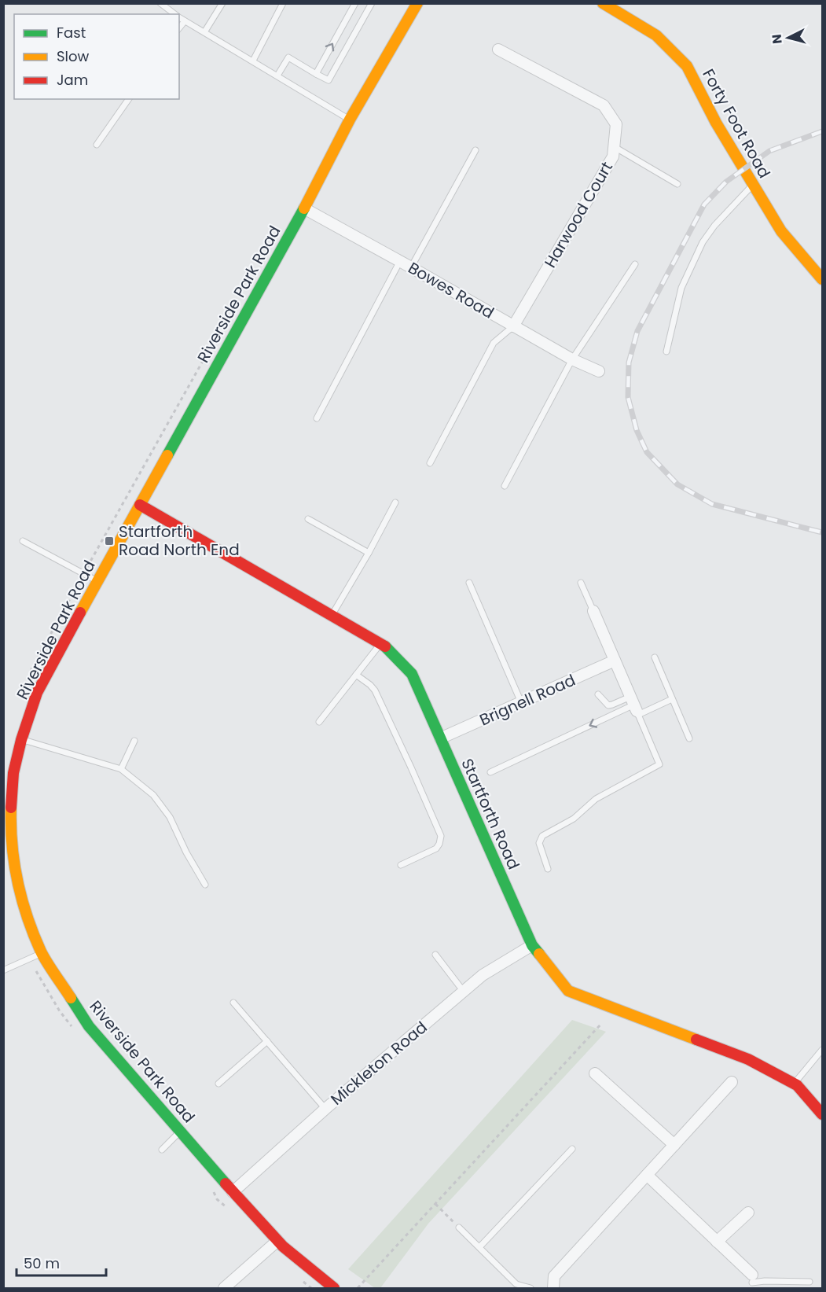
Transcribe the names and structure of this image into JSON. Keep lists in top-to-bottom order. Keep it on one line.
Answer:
{"streets":{"street":["Forty Foot Road","Harwood Court","Bowes Road","Riverside Park Road","Brignell Road","Startforth Road","Mickleton Road"]},"crossings":[["Harwood Court","Bowes Road"],["Bowes Road","Riverside Park Road"],["Riverside Park Road","Startforth Road"],["Riverside Park Road","Mickleton Road"],["Brignell Road","Startforth Road"],["Startforth Road","Mickleton Road"]],"places":{"transit":["Startforth Road North End"]},"legend":["Fast","Slow","Jam"],"scale_bar":"50 m","north":"left"}
